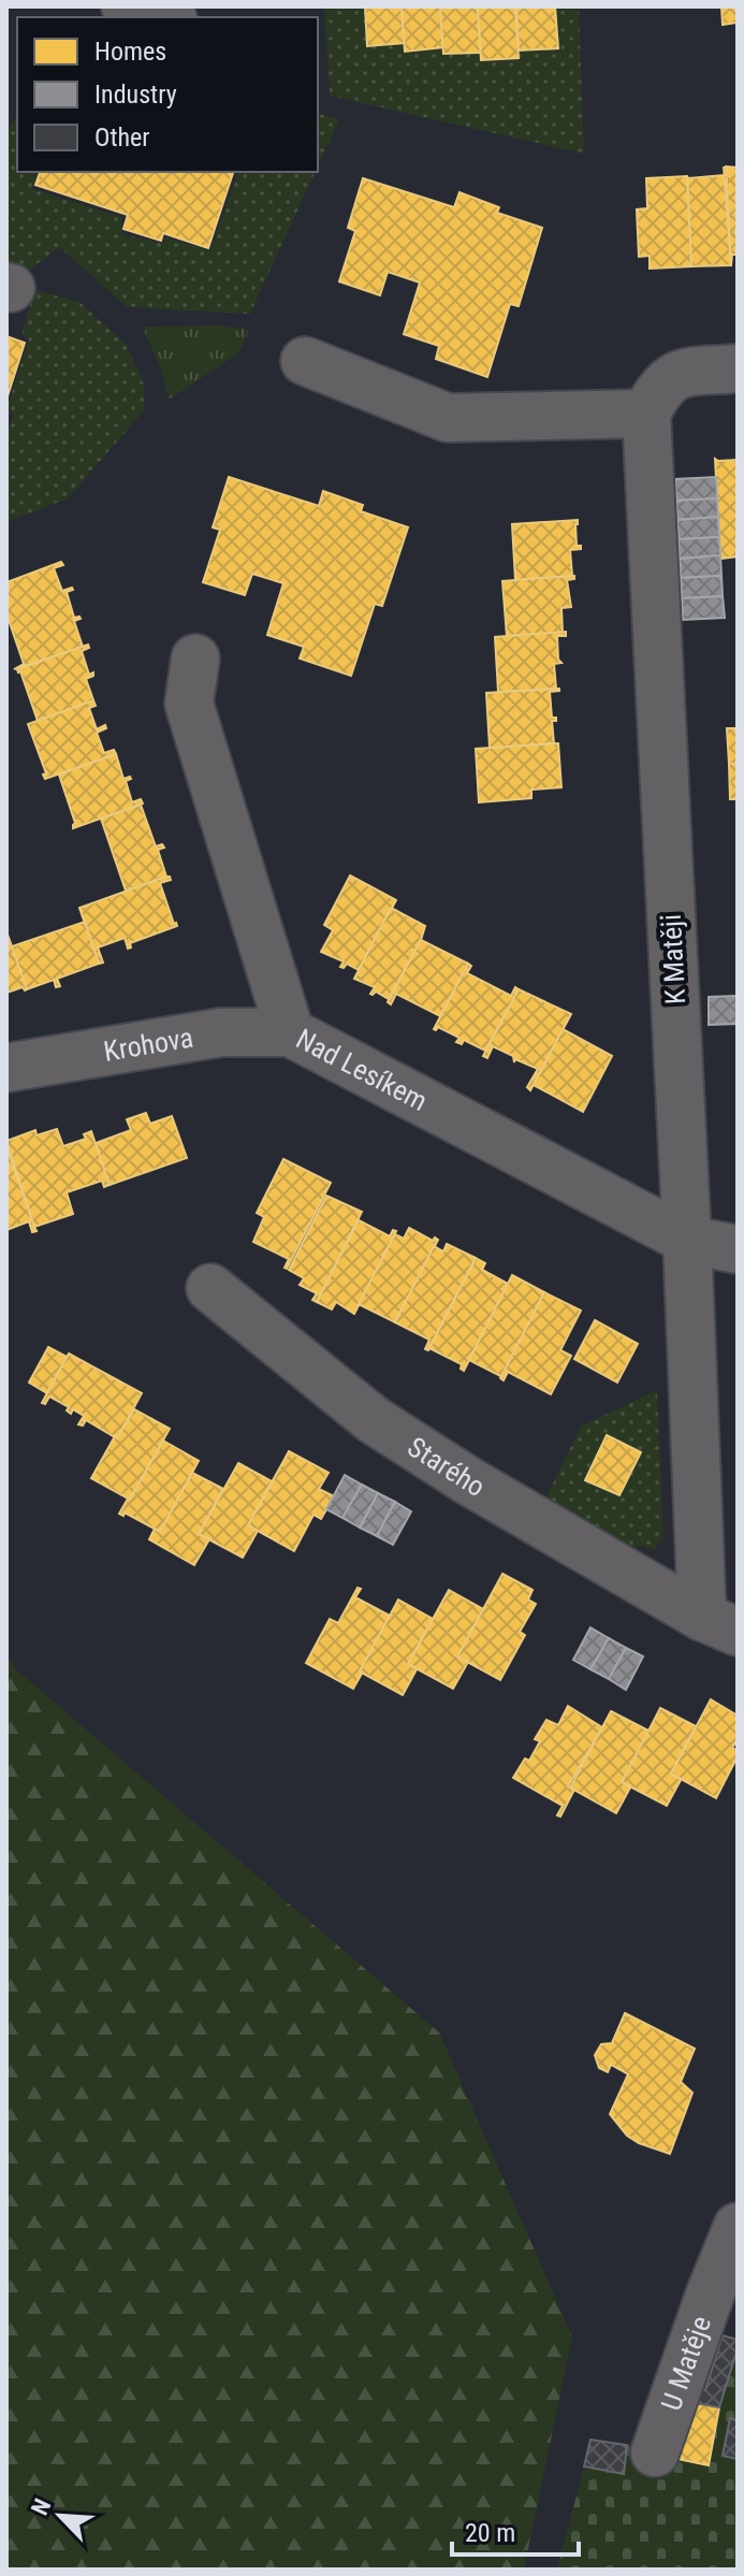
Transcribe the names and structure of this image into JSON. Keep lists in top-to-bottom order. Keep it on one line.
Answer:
{"streets":{"street":["K Matěji","Krohova","Nad Lesíkem","Starého","U Matěje"]},"crossings":[["K Matěji","Nad Lesíkem"],["K Matěji","Starého"],["Krohova","Nad Lesíkem"]],"legend":["Homes","Industry","Other"],"scale_bar":"20 m","north":"top left"}
